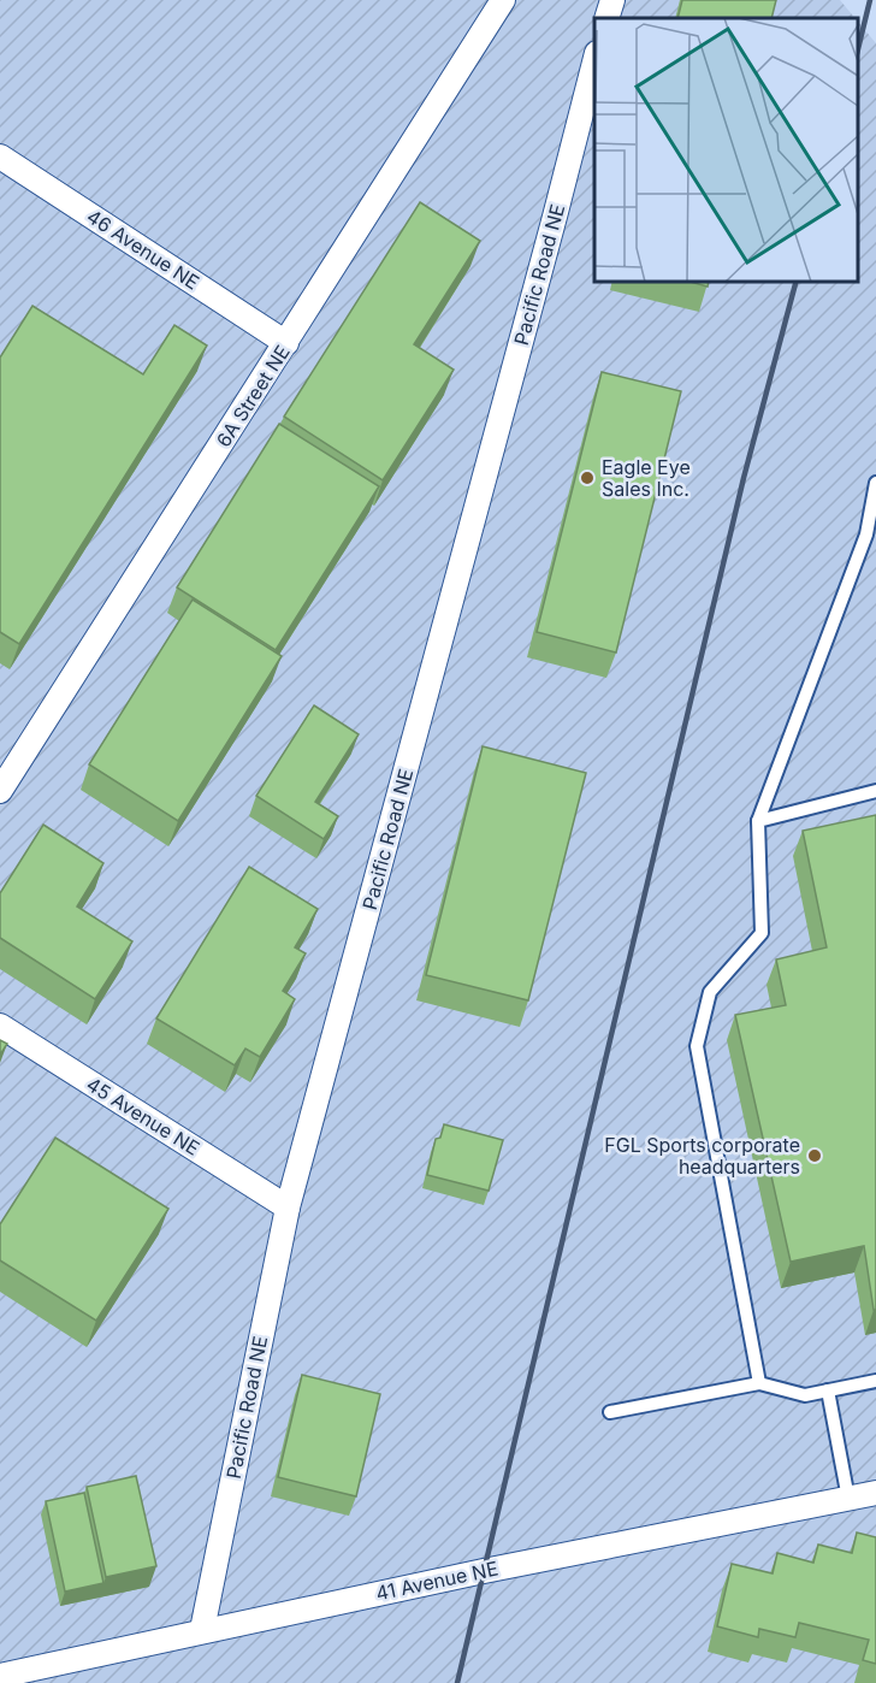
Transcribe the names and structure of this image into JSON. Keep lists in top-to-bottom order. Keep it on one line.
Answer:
{"streets":{"street":["46 Avenue NE","Pacific Road NE","6A Street NE","45 Avenue NE","41 Avenue NE"]},"crossings":[["46 Avenue NE","6A Street NE"],["Pacific Road NE","45 Avenue NE"],["Pacific Road NE","41 Avenue NE"]],"places":["Eagle Eye Sales Inc.","FGL Sports corporate headquarters"]}
